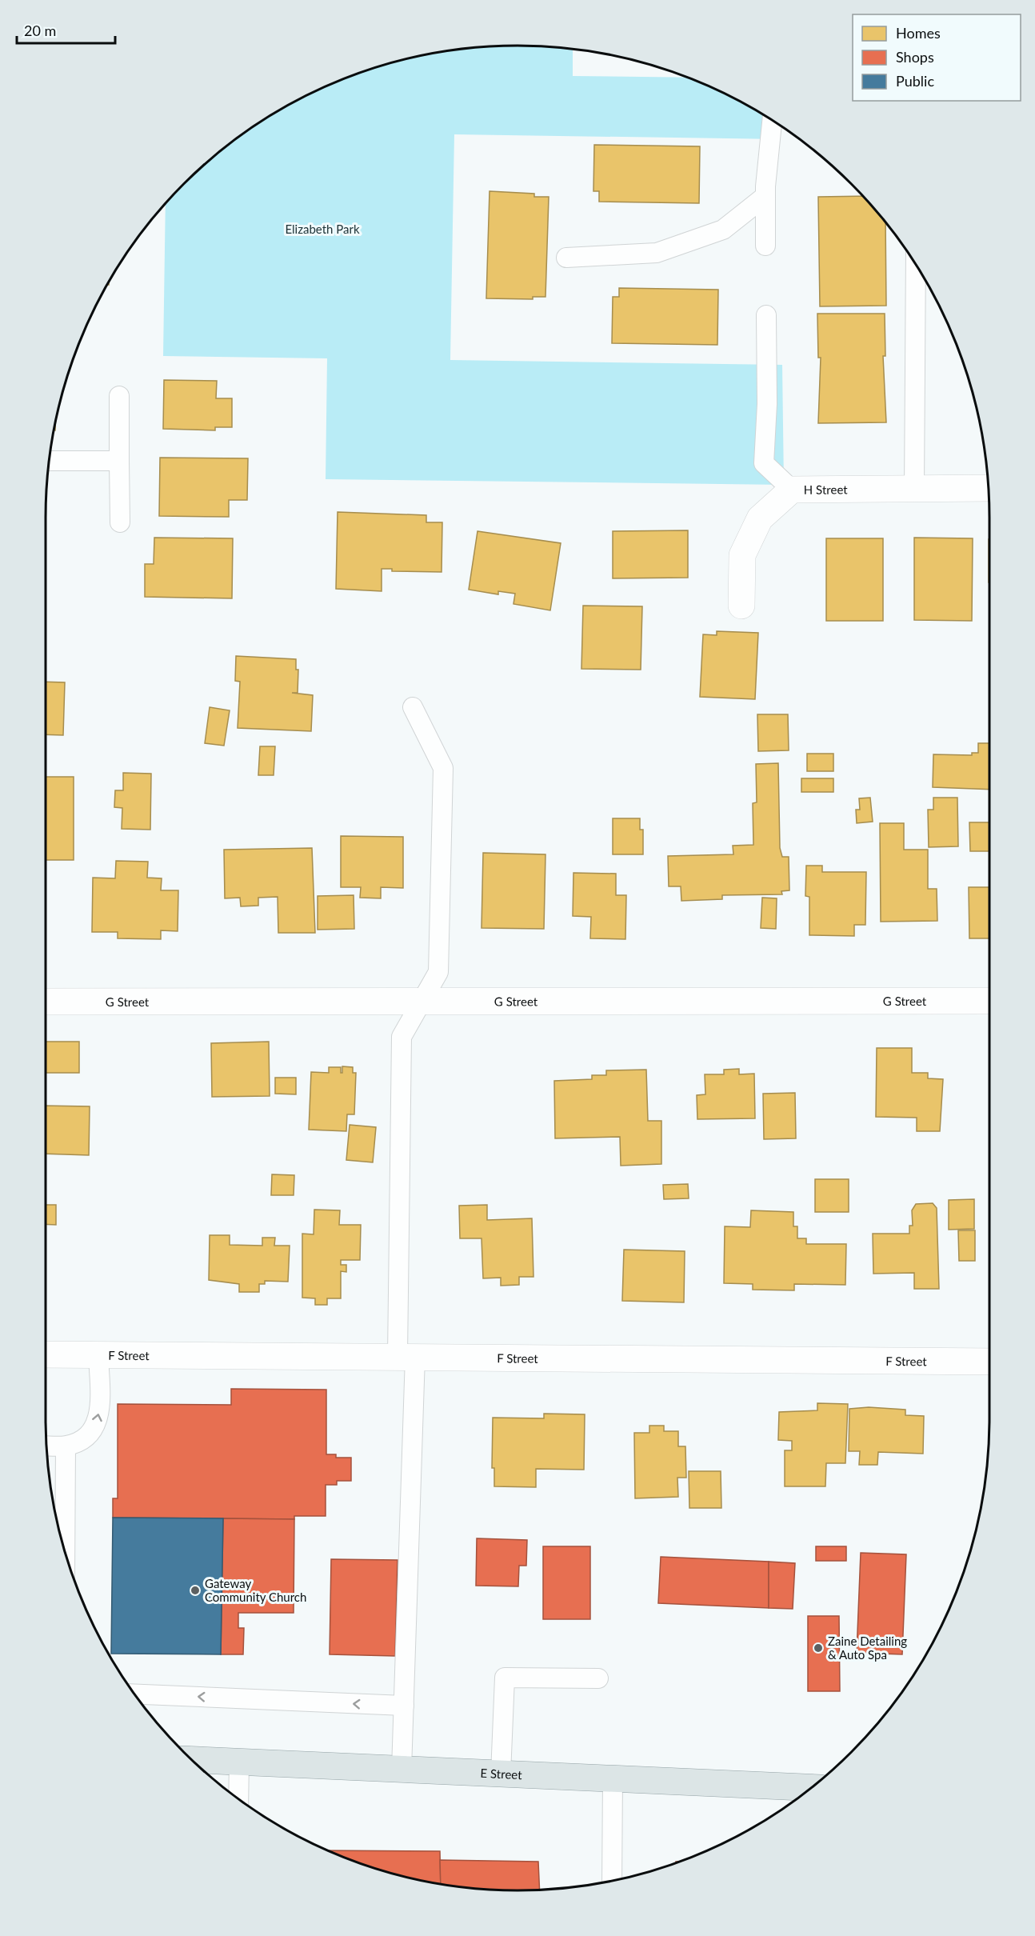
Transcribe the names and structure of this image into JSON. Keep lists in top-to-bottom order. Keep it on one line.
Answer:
{"streets":{"main road":["E Street"],"street":["H Street","G Street","F Street"]},"parks":["Elizabeth Park"],"places":["Gateway Community Church","Zaine Detailing & Auto Spa"],"legend":["Homes","Shops","Public"],"scale_bar":"20 m"}
